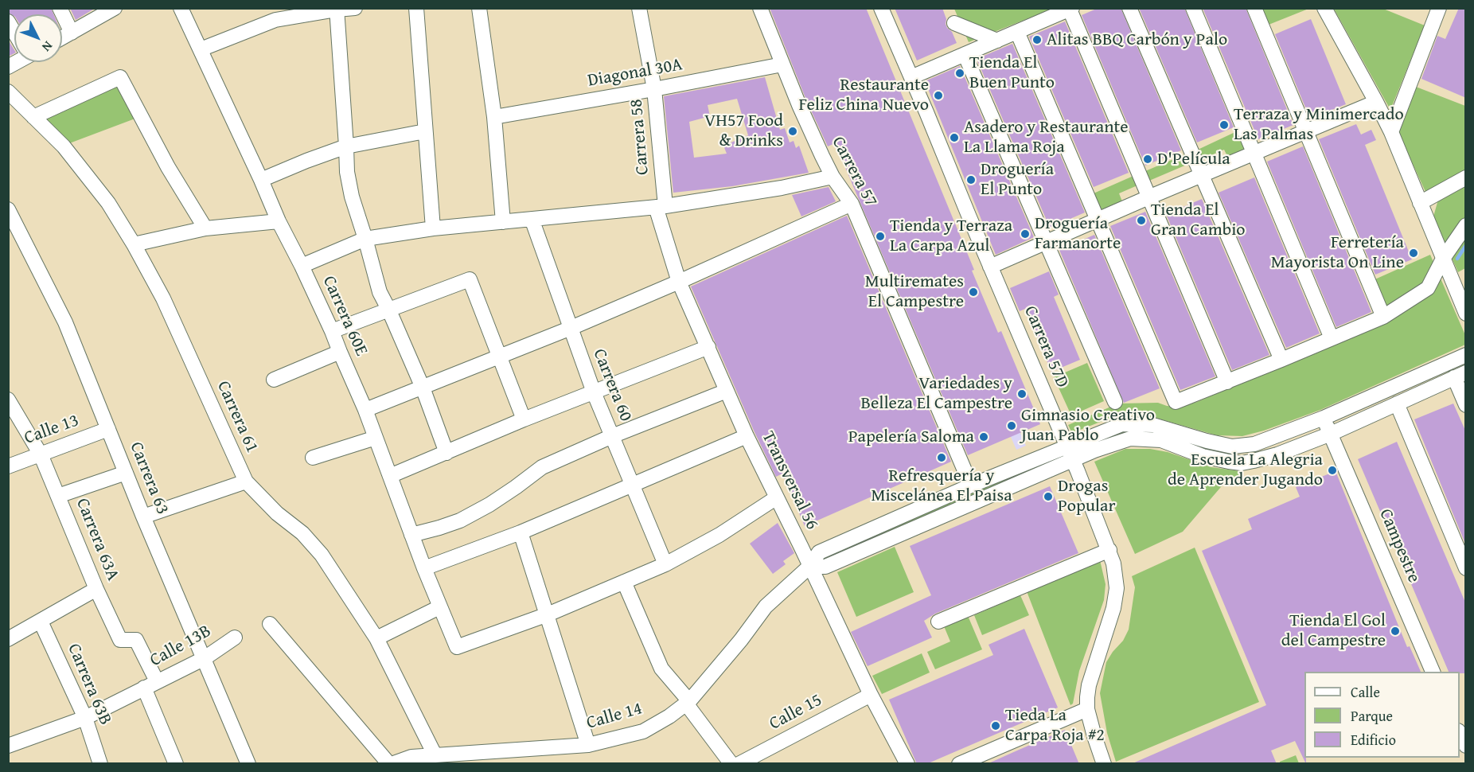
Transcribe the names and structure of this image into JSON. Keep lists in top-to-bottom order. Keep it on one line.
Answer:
{"streets":{"street":["Diagonal 30A","Carrera 58","Carrera 57","Carrera 60E","Carrera 57D","Carrera 60","Carrera 61","Calle 13","Carrera 63","Transversal 56","Carrera 63A","Campestre","Calle 13B","Carrera 63B","Calle 15","Calle 14"]},"crossings":[["Diagonal 30A","Carrera 58"],["Diagonal 30A","Carrera 57"],["Carrera 58","Transversal 56"],["Carrera 57","Calle 14"],["Carrera 57D","Calle 14"],["Carrera 61","Calle 14"],["Calle 13","Carrera 63"],["Calle 13","Carrera 63A"],["Carrera 63","Calle 13B"],["Transversal 56","Calle 15"],["Transversal 56","Calle 14"],["Carrera 63A","Calle 13B"],["Calle 13B","Carrera 63B"]],"places":["Alitas BBQ Carbón y Palo","Tienda El Buen Punto","Restaurante Feliz China Nuevo","Terraza y Minimercado Las Palmas","VH57 Food & Drinks","Asadero y Restaurante La Llama Roja","D'Película","Droguería El Punto","Tienda El Gran Cambio","Droguería Farmanorte","Tienda y Terraza La Carpa Azul","Ferretería Mayorista On Line","Multiremates El Campestre","Variedades y Belleza El Campestre","Gimnasio Creativo Juan Pablo","Papelería Saloma","Refresquería y Miscelánea El Paisa","Escuela La Alegria de Aprender Jugando","Drogas Popular","Tienda El Gol del Campestre","Tieda La Carpa Roja #2"],"legend":["Calle","Parque","Edificio"],"north":"bottom right"}
